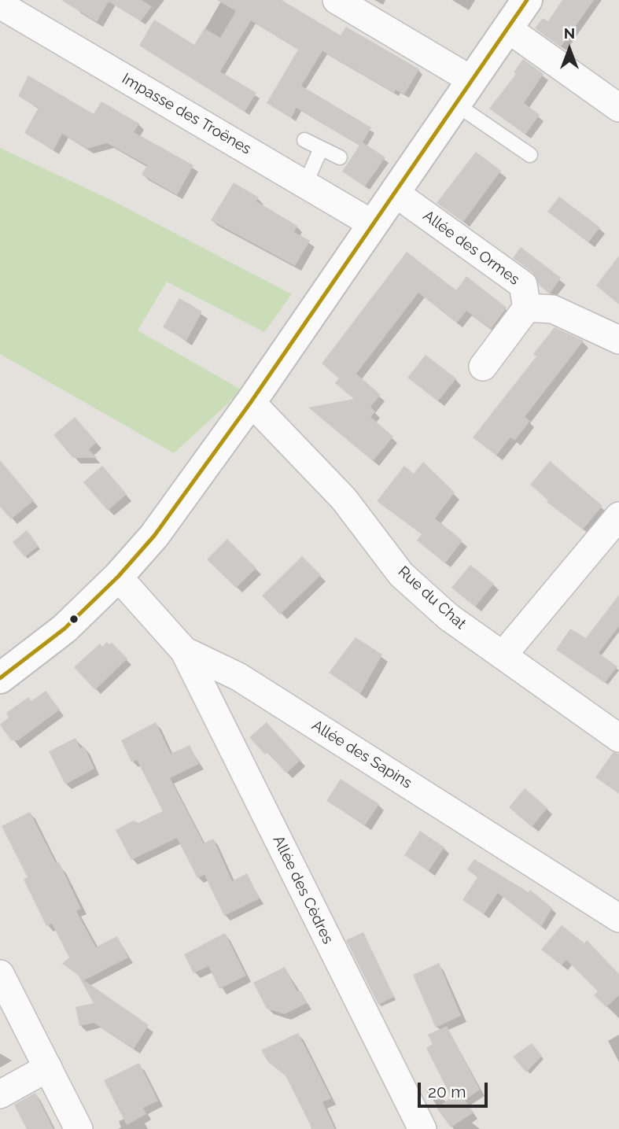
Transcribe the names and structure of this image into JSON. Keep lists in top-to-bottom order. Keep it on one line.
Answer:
{"streets":{"street":["Impasse des Troënes","Allée des Ormes","Rue du Chat","Allée des Sapins","Allée des Cèdres"]},"crossings":[["Allée des Sapins","Allée des Cèdres"]],"scale_bar":"20 m","north":"top"}
